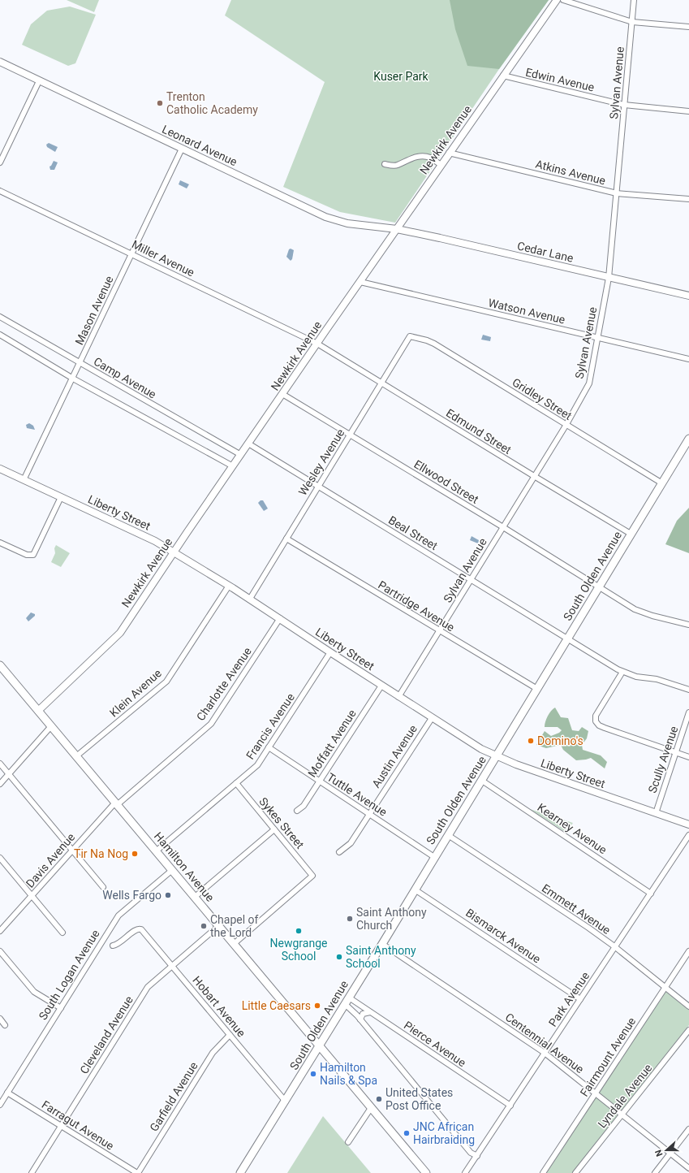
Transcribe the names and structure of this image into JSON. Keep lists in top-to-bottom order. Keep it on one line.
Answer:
{"streets":{"main road":["South Olden Avenue","Hamilton Avenue"],"street":["Edwin Avenue","Sylvan Avenue","Newkirk Avenue","Leonard Avenue","Atkins Avenue","Cedar Lane","Miller Avenue","Mason Avenue","Watson Avenue","Camp Avenue","Gridley Street","Edmund Street","Wesley Avenue","Ellwood Street","Liberty Street","Beal Street","Partridge Avenue","Charlotte Avenue","Klein Avenue","Francis Avenue","Moffatt Avenue","Austin Avenue","Scully Avenue","Tuttle Avenue","Sykes Street","Kearney Avenue","Davis Avenue","Emmett Avenue","Bismarck Avenue","South Logan Avenue","Park Avenue","Hobart Avenue","Cleveland Avenue","Centennial Avenue","Pierce Avenue","Fairmount Avenue","Lyndale Avenue","Garfield Avenue","Farragut Avenue"]},"crossings":[["Edwin Avenue","Sylvan Avenue"],["Edwin Avenue","Newkirk Avenue"],["Sylvan Avenue","Atkins Avenue"],["Sylvan Avenue","Cedar Lane"],["Sylvan Avenue","Watson Avenue"],["Sylvan Avenue","Gridley Street"],["Sylvan Avenue","Edmund Street"],["Sylvan Avenue","Ellwood Street"],["Sylvan Avenue","Liberty Street"],["Sylvan Avenue","Beal Street"],["Sylvan Avenue","Partridge Avenue"],["Newkirk Avenue","Leonard Avenue"],["Newkirk Avenue","Atkins Avenue"],["Newkirk Avenue","Cedar Lane"],["Newkirk Avenue","Miller Avenue"],["Newkirk Avenue","Watson Avenue"],["Newkirk Avenue","Camp Avenue"],["Newkirk Avenue","Edmund Street"],["Newkirk Avenue","Ellwood Street"],["Newkirk Avenue","Liberty Street"],["Newkirk Avenue","Beal Street"],["Newkirk Avenue","Hamilton Avenue"],["Leonard Avenue","Cedar Lane"],["Leonard Avenue","Mason Avenue"],["Miller Avenue","Mason Avenue"],["Miller Avenue","Edmund Street"],["Mason Avenue","Camp Avenue"],["Mason Avenue","Liberty Street"],["Gridley Street","Wesley Avenue"],["Gridley Street","South Olden Avenue"],["Edmund Street","Wesley Avenue"],["Edmund Street","South Olden Avenue"],["Wesley Avenue","Ellwood Street"],["Wesley Avenue","Liberty Street"],["Wesley Avenue","Beal Street"],["Wesley Avenue","Partridge Avenue"],["Ellwood Street","South Olden Avenue"],["Liberty Street","South Olden Avenue"],["Liberty Street","Charlotte Avenue"],["Liberty Street","Klein Avenue"],["Liberty Street","Francis Avenue"],["Liberty Street","Moffatt Avenue"],["Liberty Street","Austin Avenue"],["Liberty Street","Scully Avenue"],["Beal Street","South Olden Avenue"],["South Olden Avenue","Partridge Avenue"],["South Olden Avenue","Tuttle Avenue"],["South Olden Avenue","Kearney Avenue"],["South Olden Avenue","Hamilton Avenue"],["South Olden Avenue","Emmett Avenue"],["South Olden Avenue","Bismarck Avenue"],["South Olden Avenue","Hobart Avenue"],["South Olden Avenue","Centennial Avenue"],["South Olden Avenue","Pierce Avenue"],["Charlotte Avenue","Davis Avenue"],["Charlotte Avenue","Hamilton Avenue"],["Klein Avenue","Hamilton Avenue"],["Francis Avenue","Tuttle Avenue"],["Francis Avenue","Sykes Street"],["Francis Avenue","Hamilton Avenue"],["Moffatt Avenue","Tuttle Avenue"],["Austin Avenue","Tuttle Avenue"],["Sykes Street","Hamilton Avenue"],["Kearney Avenue","Park Avenue"],["Davis Avenue","Hamilton Avenue"],["Hamilton Avenue","South Logan Avenue"],["Hamilton Avenue","Cleveland Avenue"],["Emmett Avenue","Park Avenue"],["Emmett Avenue","Fairmount Avenue"],["Bismarck Avenue","Park Avenue"],["South Logan Avenue","Hobart Avenue"],["South Logan Avenue","Farragut Avenue"],["Park Avenue","Centennial Avenue"],["Park Avenue","Pierce Avenue"],["Hobart Avenue","Cleveland Avenue"],["Hobart Avenue","Garfield Avenue"],["Cleveland Avenue","Farragut Avenue"],["Centennial Avenue","Fairmount Avenue"],["Centennial Avenue","Lyndale Avenue"],["Garfield Avenue","Farragut Avenue"]],"parks":["Kuser Park"],"places":["Trenton Catholic Academy","Domino's","Tir Na Nog","Wells Fargo","Saint Anthony Church","Chapel of the Lord","Newgrange School","Saint Anthony School","Little Caesars","Hamilton Nails & Spa","United States Post Office","JNC African Hairbraiding"],"north":"left"}
